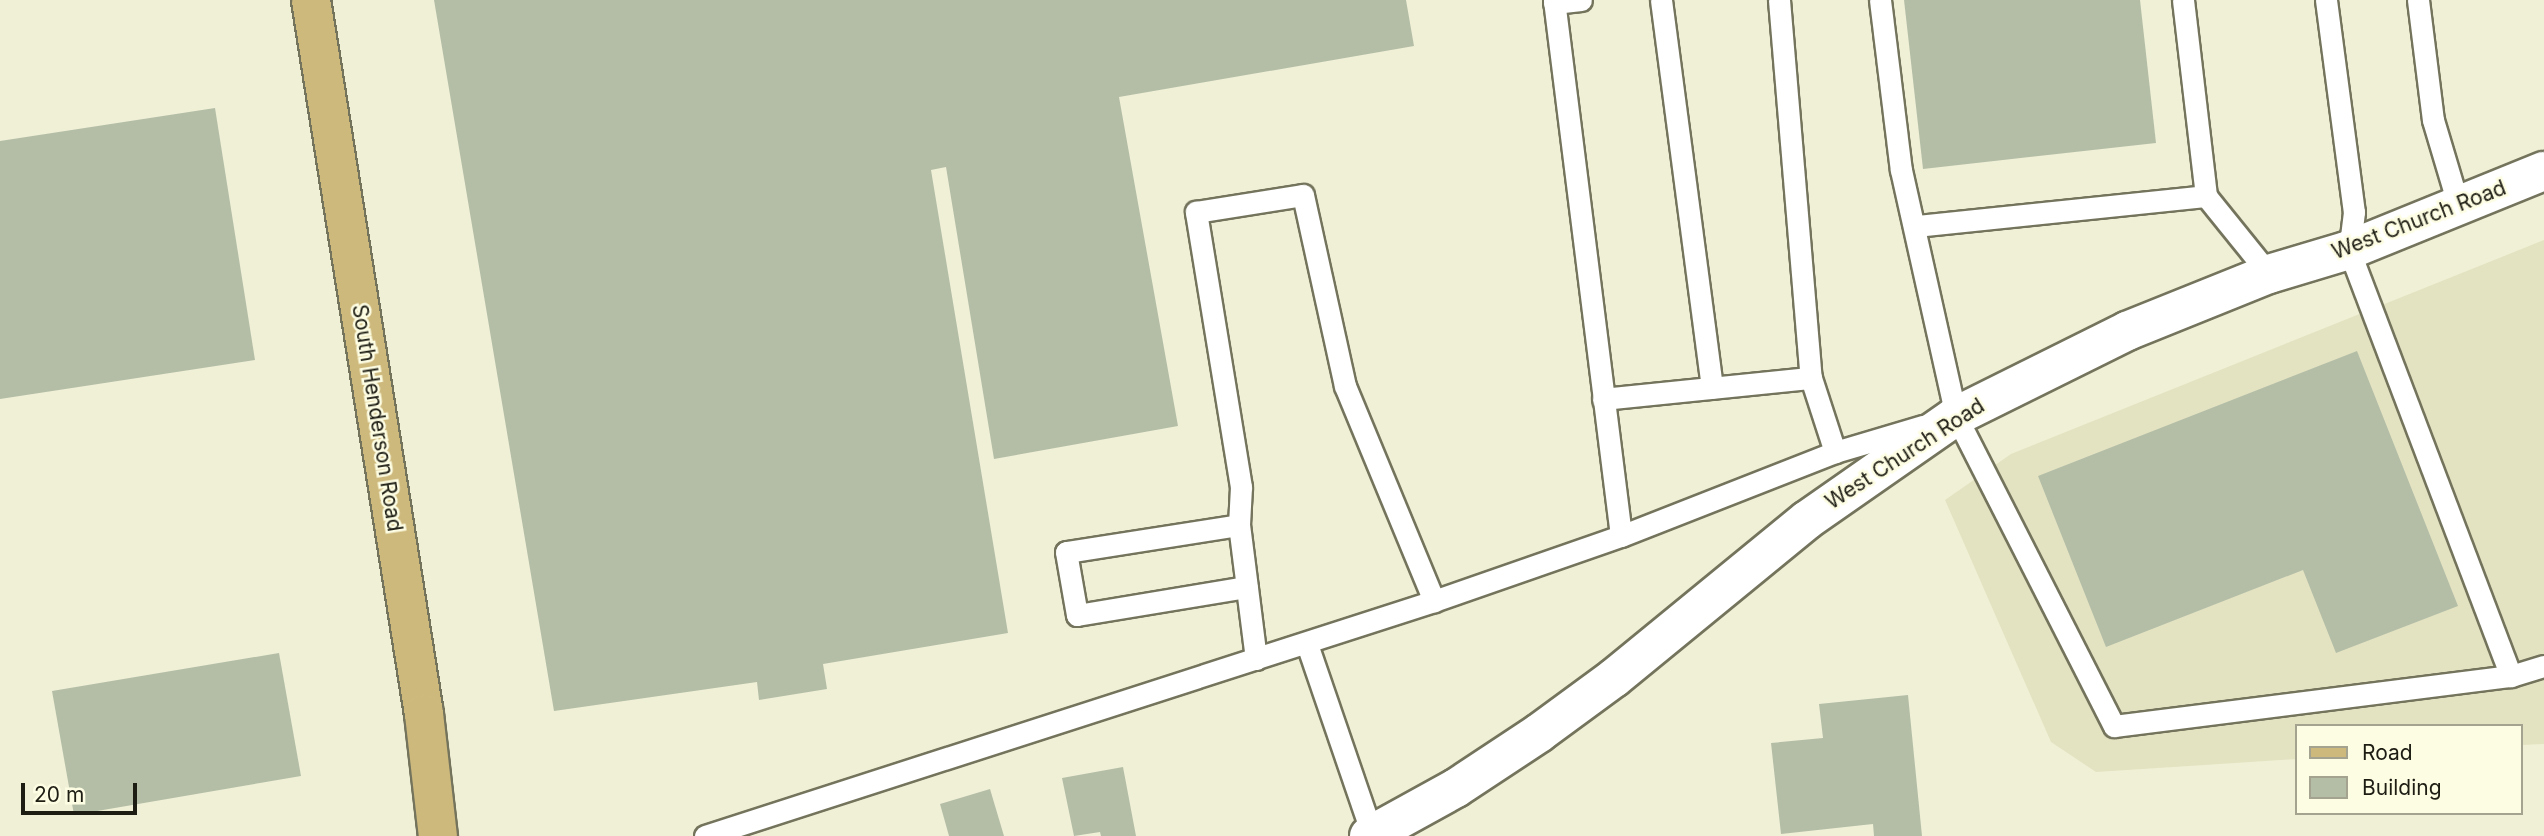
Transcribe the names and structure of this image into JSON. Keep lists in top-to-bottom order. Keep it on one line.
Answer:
{"streets":{"main road":["South Henderson Road"],"street":["West Church Road"]},"legend":["Road","Building"],"scale_bar":"20 m"}
